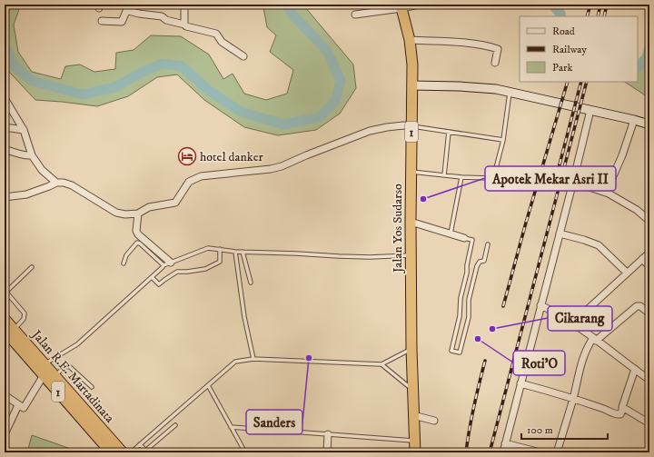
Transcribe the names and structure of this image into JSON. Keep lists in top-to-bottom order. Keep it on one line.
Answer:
{"streets":{"highway":["1","Jalan Yos Sudarso","Jalan R.E. Martadinata"]},"places":{"hotel":["hotel danker"],"other":["Apotek Mekar Asri II","Cikarang","Roti'O","Sanders"]},"legend":["Road","Railway","Park"],"scale_bar":"100 m"}
